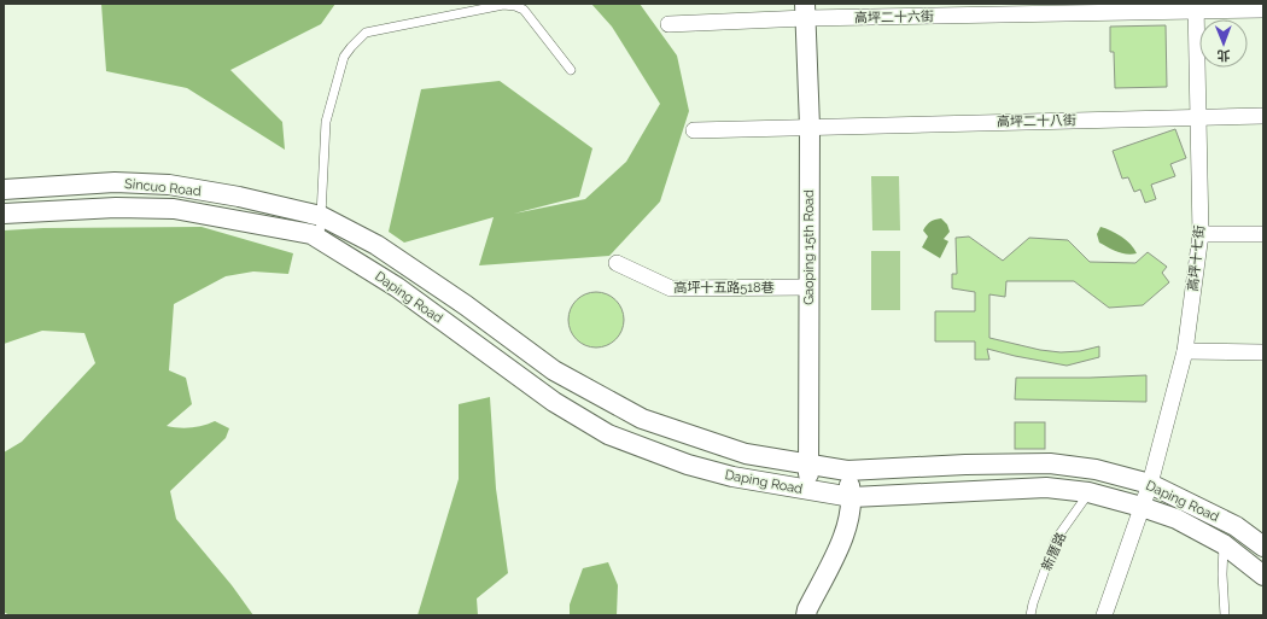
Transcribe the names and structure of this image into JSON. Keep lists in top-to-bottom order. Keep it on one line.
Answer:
{"streets":{"street":["高坪二十六街","高坪二十八街","Sincuo Road","Gaoping 15th Road","高坪十七街","高坪十五路518巷","Daping Road"],"lane":["新厝路"]},"crossings":[["高坪二十六街","Gaoping 15th Road"],["高坪二十六街","高坪十七街"],["高坪二十八街","Gaoping 15th Road"],["高坪二十八街","高坪十七街"],["Sincuo Road","Daping Road"],["Gaoping 15th Road","高坪十五路518巷"],["Gaoping 15th Road","Daping Road"],["高坪十七街","Daping Road"],["Daping Road","新厝路"]],"north":"bottom"}
